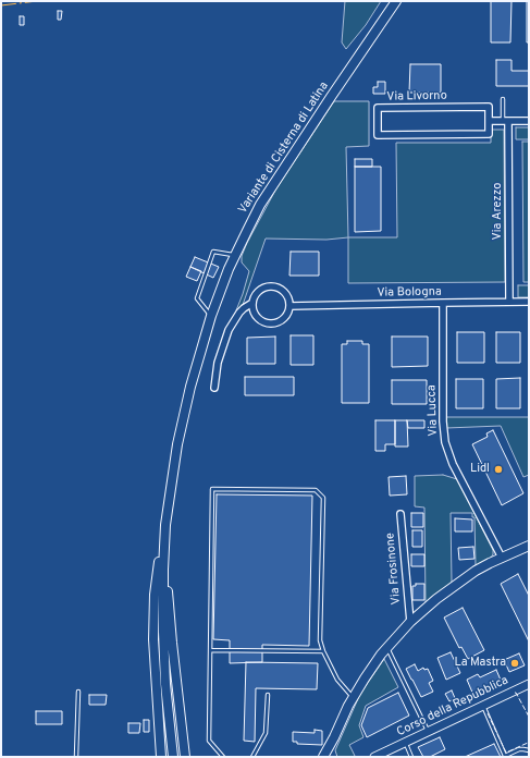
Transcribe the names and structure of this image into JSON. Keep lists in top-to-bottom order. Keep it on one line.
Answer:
{"streets":{"main road":["Variante di Cisterna di Latina"],"street":["Via Livorno","Via Arezzo","Via Bologna","Via Lucca","Via Frosinone","Corso della Repubblica"]},"crossings":[["Via Arezzo","Via Bologna"],["Via Bologna","Via Lucca"]],"places":["Lidl","La Mastra"]}
